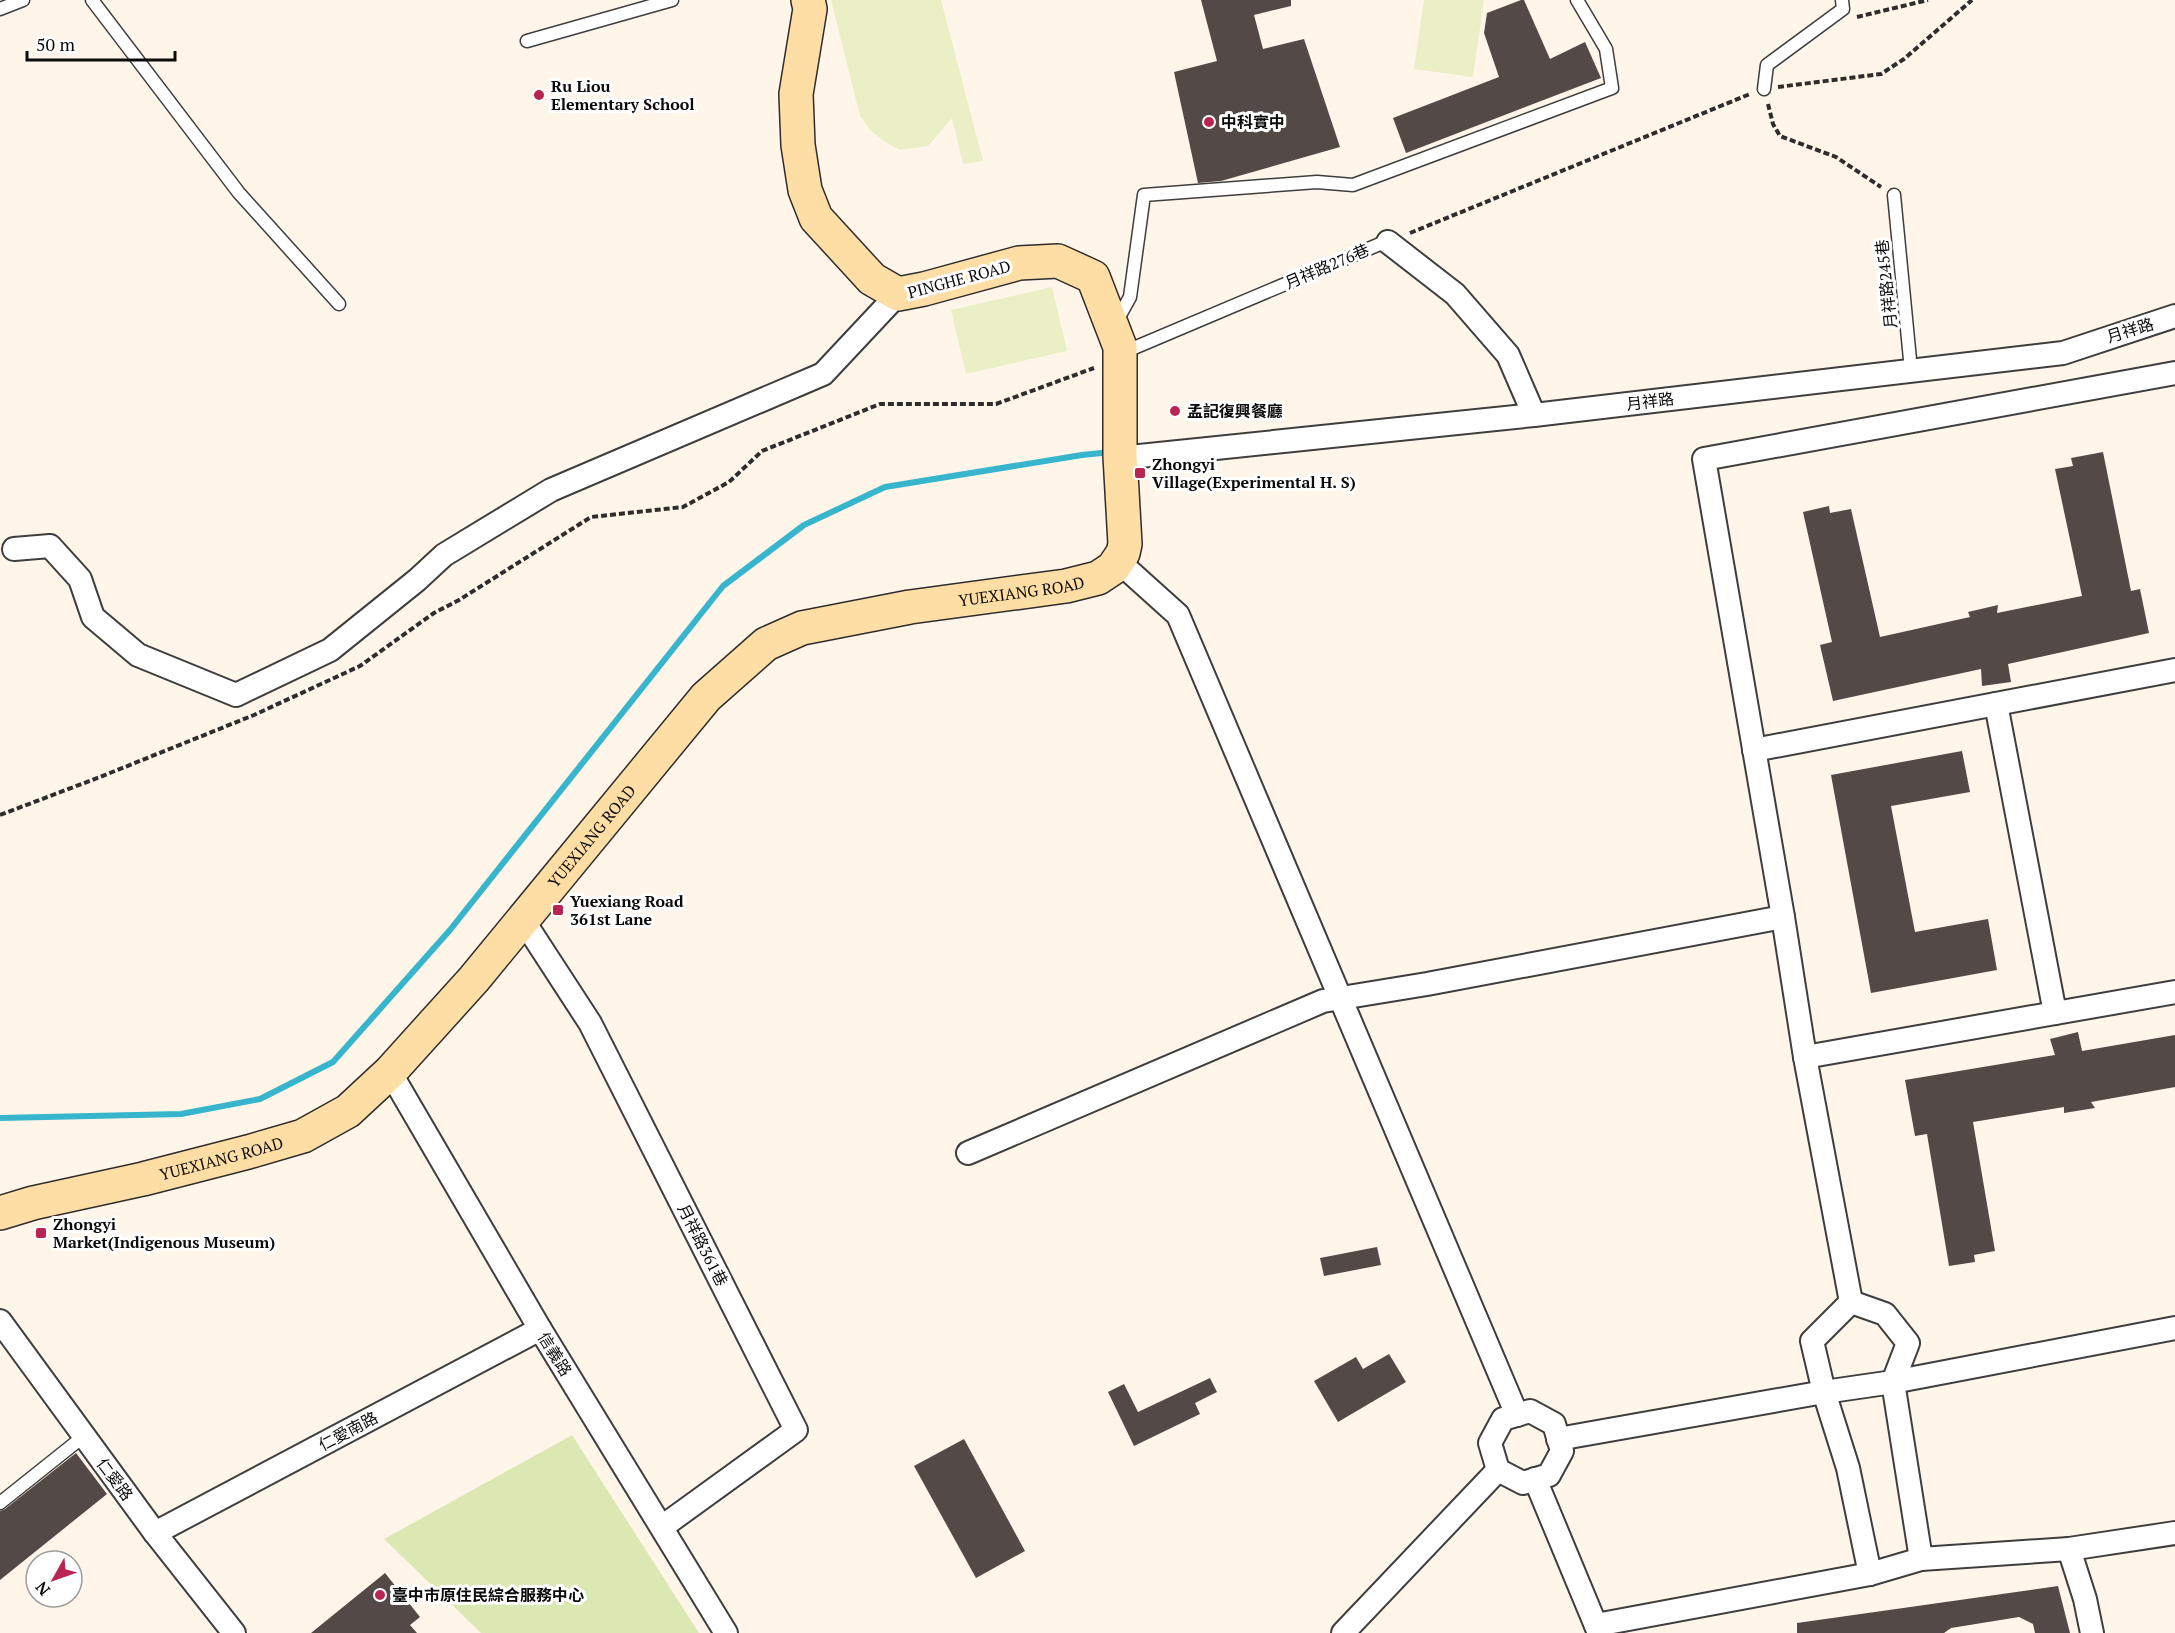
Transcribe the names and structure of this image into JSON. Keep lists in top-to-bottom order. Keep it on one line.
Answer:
{"streets":{"street":["月祥路276巷","PINGHE ROAD","月祥路","YUEXIANG ROAD","月祥路361巷","信義路","仁愛南路","仁愛路"],"lane":["月祥路245巷"]},"crossings":[["月祥路276巷","PINGHE ROAD"],["月祥路276巷","月祥路"],["PINGHE ROAD","月祥路"],["月祥路245巷","月祥路"],["YUEXIANG ROAD","月祥路361巷"],["YUEXIANG ROAD","信義路"],["月祥路361巷","信義路"],["信義路","仁愛南路"],["仁愛南路","仁愛路"]],"places":{"other":["Ru Liou Elementary School","中科實中","孟記復興餐廳","臺中市原住民綜合服務中心"],"transit":["Zhongyi Village(Experimental H. S)","Yuexiang Road 361st Lane","Zhongyi Market(Indigenous Museum)"]},"scale_bar":"50 m","north":"bottom left"}
